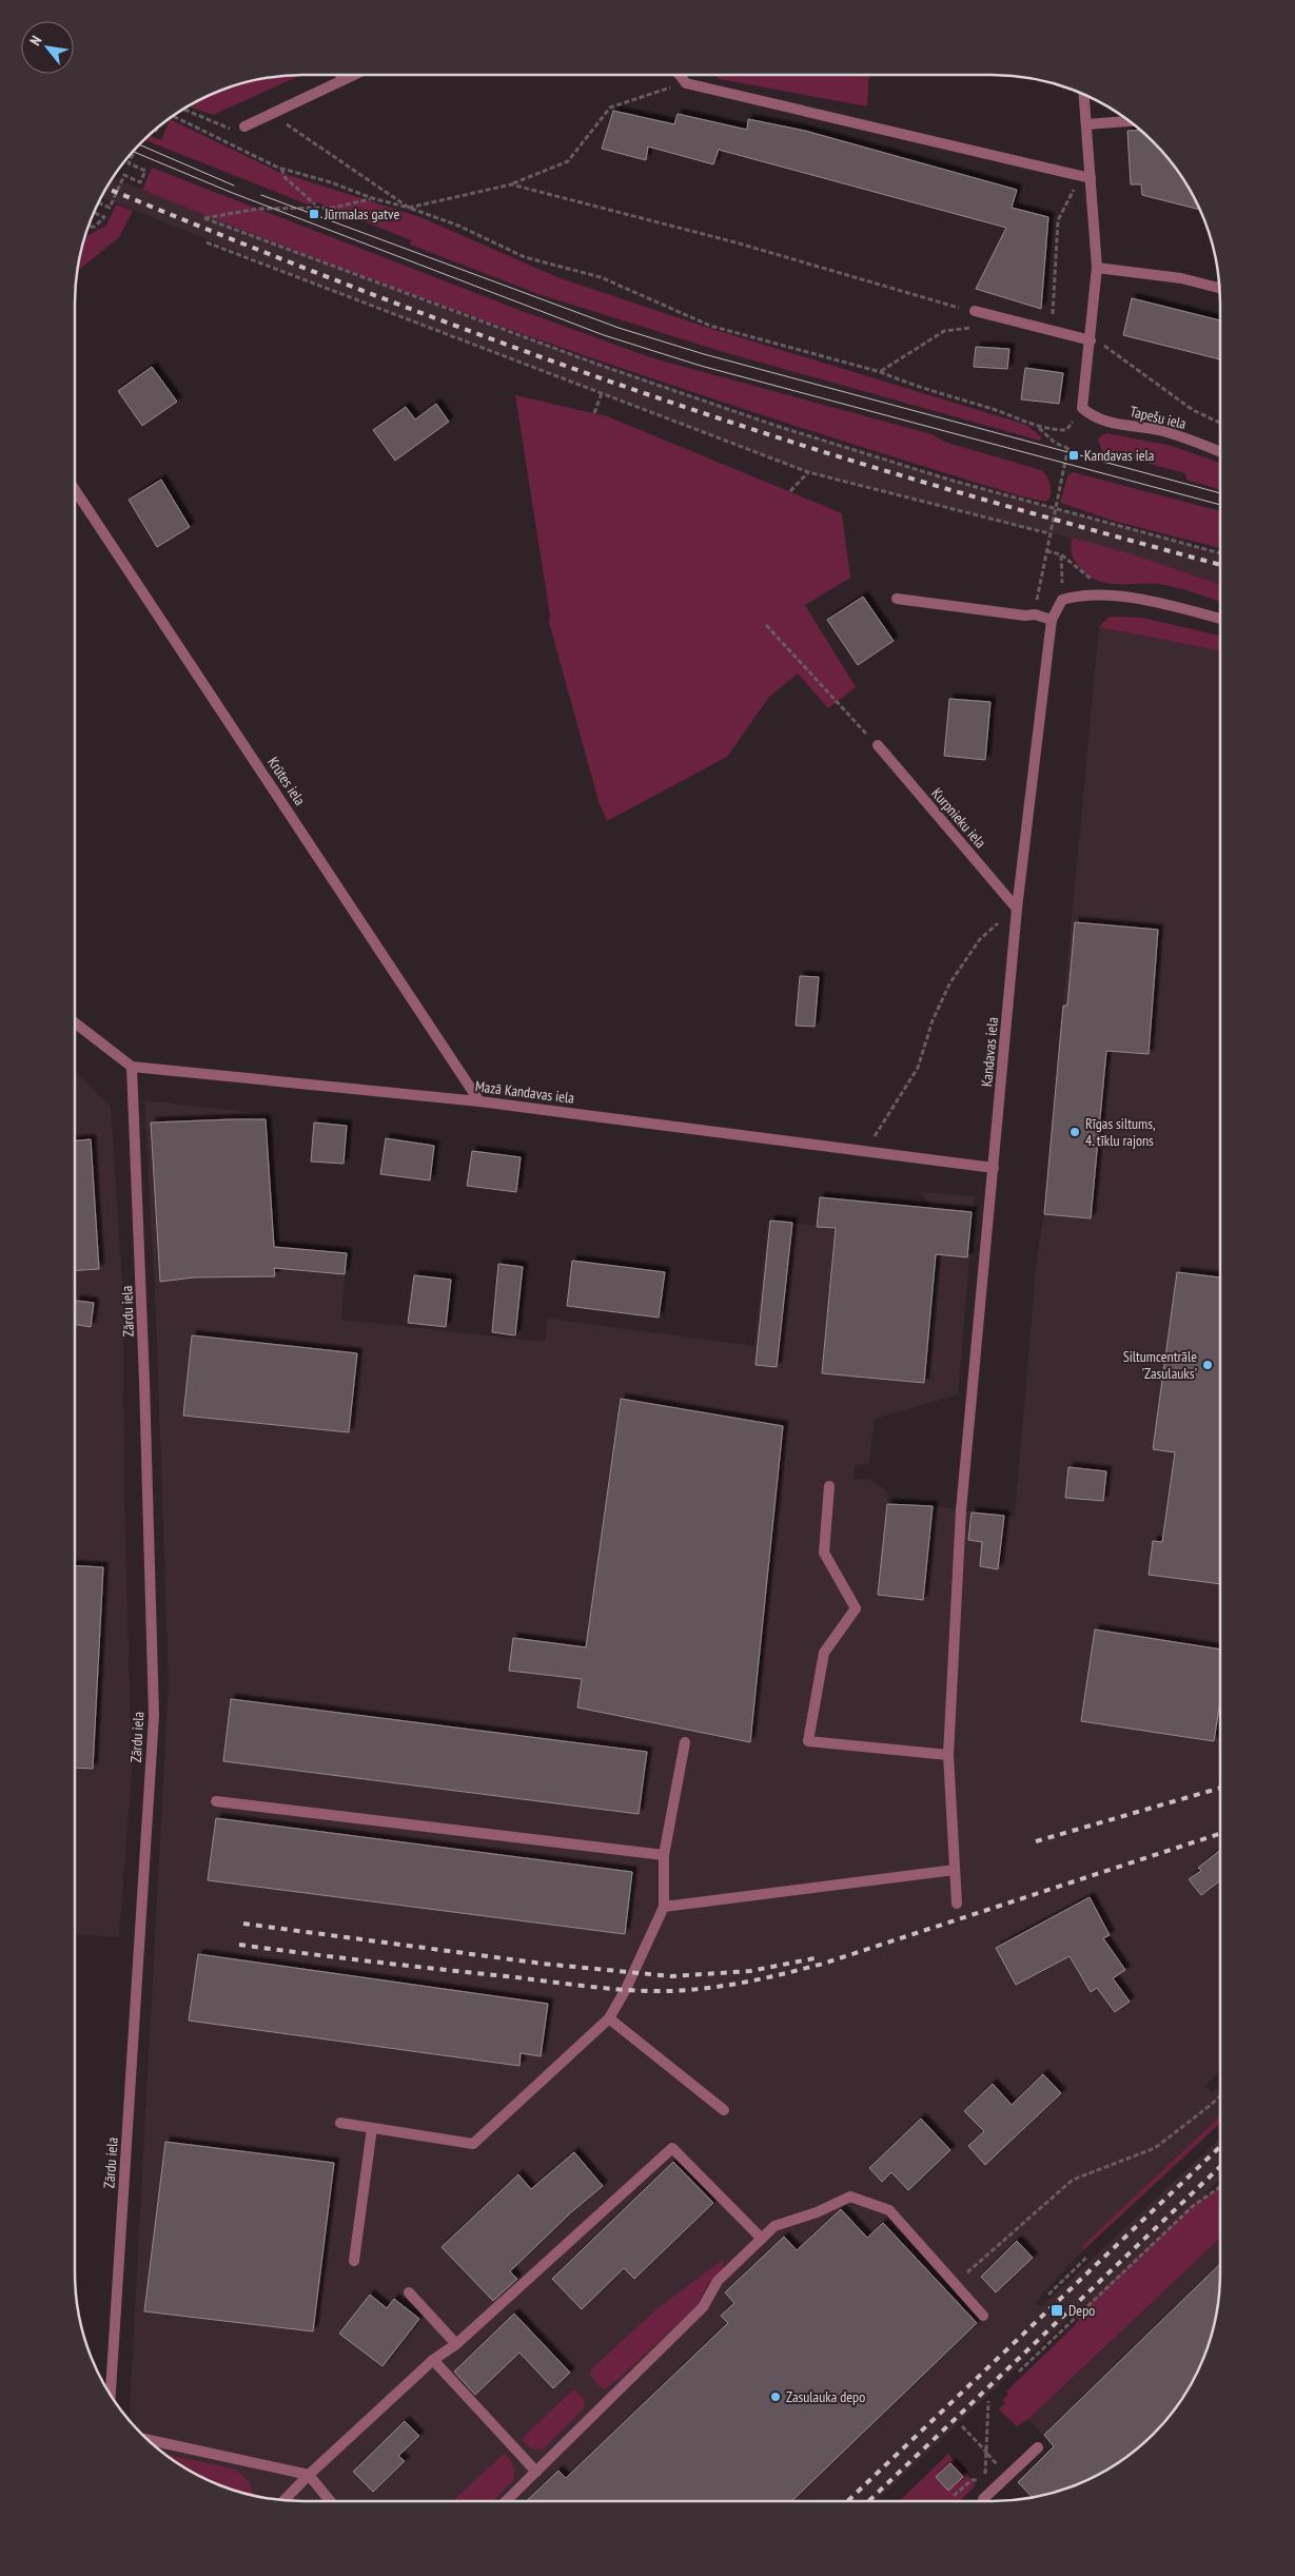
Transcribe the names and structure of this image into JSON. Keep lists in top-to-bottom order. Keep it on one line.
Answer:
{"streets":{"street":["Tapešu iela","Krūtes iela","Kurpnieku iela","Kandavas iela","Mazā Kandavas iela","Zārdu iela"]},"crossings":[["Krūtes iela","Mazā Kandavas iela"],["Kurpnieku iela","Kandavas iela"],["Kandavas iela","Mazā Kandavas iela"],["Mazā Kandavas iela","Zārdu iela"]],"places":{"transit":["Jūrmalas gatve","Kandavas iela","Depo"],"other":["Rīgas siltums, 4. tīklu rajons","Siltumcentrāle 'Zasulauks'","Zasulauka depo"]},"north":"top left"}
